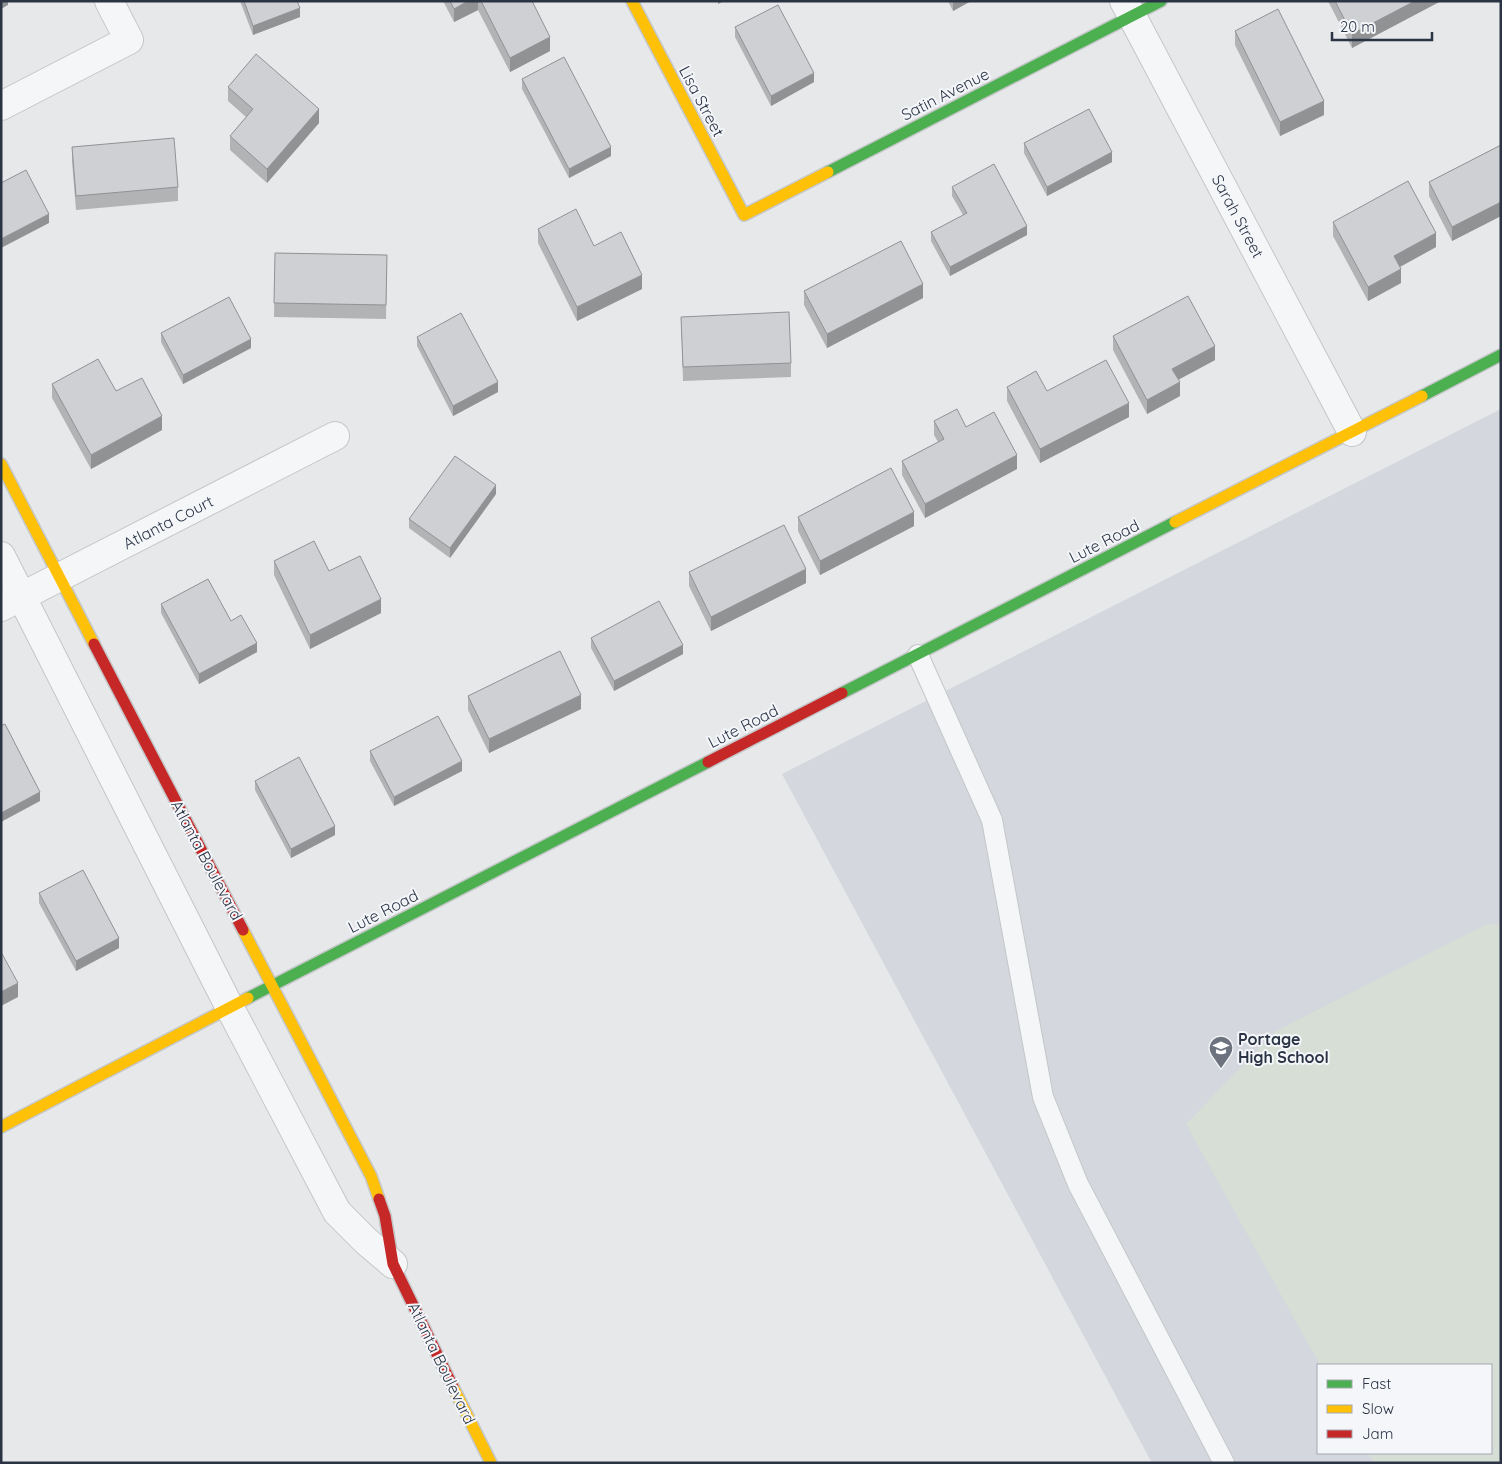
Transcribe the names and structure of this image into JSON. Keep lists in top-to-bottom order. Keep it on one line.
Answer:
{"streets":{"street":["Satin Avenue","Lisa Street","Sarah Street","Atlanta Court","Lute Road","Atlanta Boulevard"]},"crossings":[["Satin Avenue","Lisa Street"],["Satin Avenue","Sarah Street"],["Sarah Street","Lute Road"],["Atlanta Court","Atlanta Boulevard"],["Lute Road","Atlanta Boulevard"]],"places":{"school or university":["Portage High School"]},"legend":["Fast","Slow","Jam"],"scale_bar":"20 m"}
